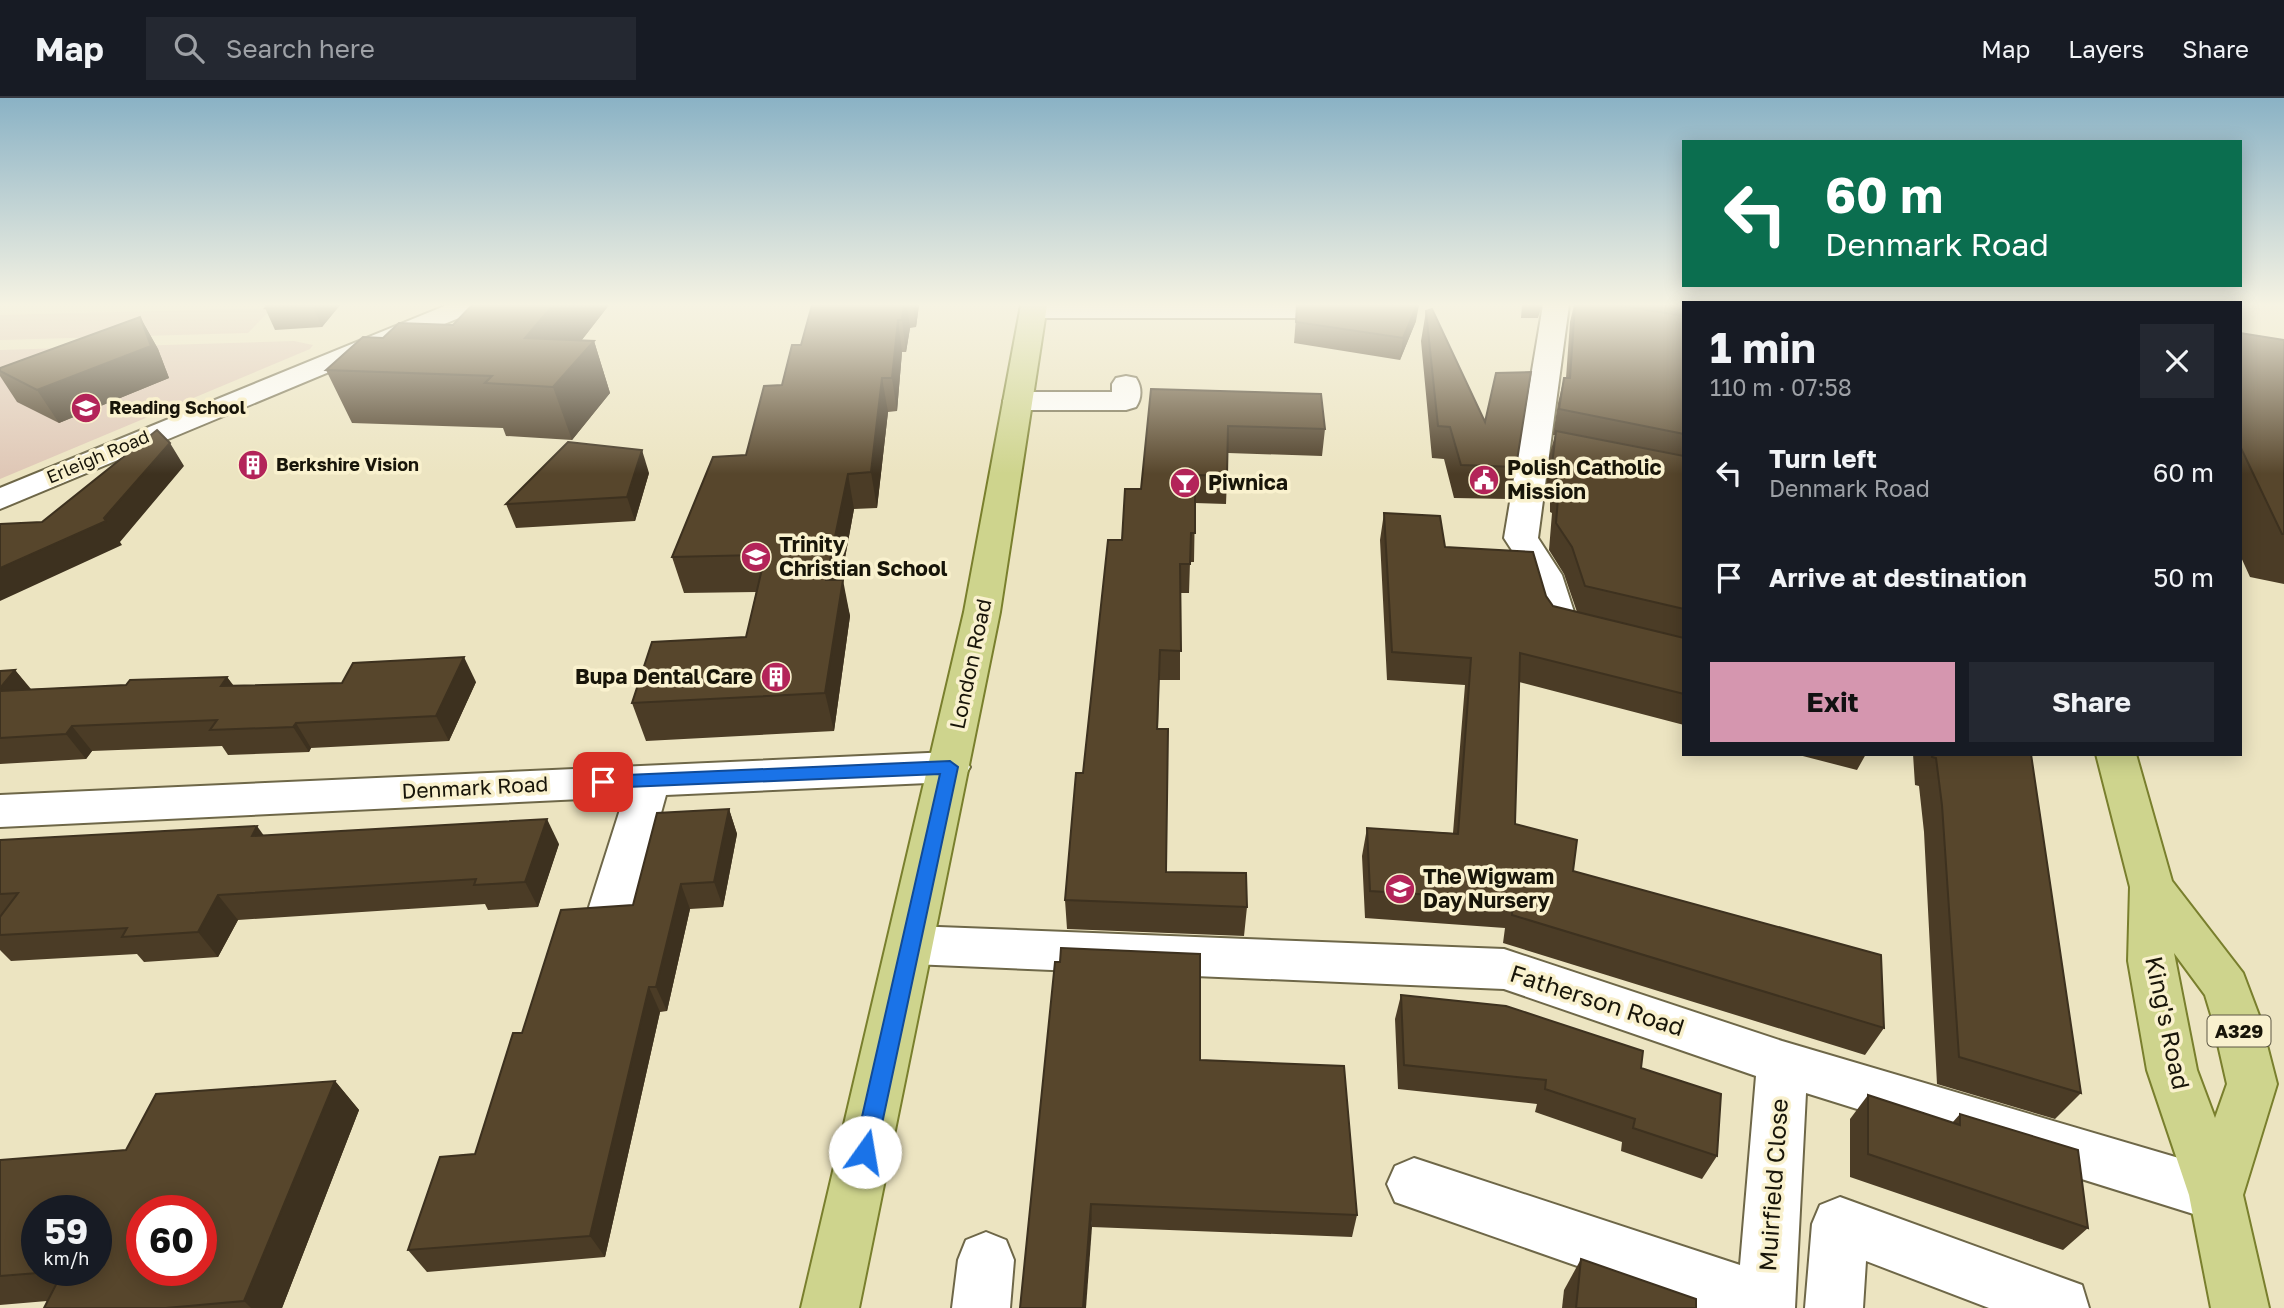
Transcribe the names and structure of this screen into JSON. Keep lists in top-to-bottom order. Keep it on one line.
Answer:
{"streets":{"main road":["London Road","King's Road","A329"],"street":["Erleigh Road","Denmark Road","Fatherson Road","Muirfield Close"]},"crossings":[["London Road","Denmark Road"],["London Road","Fatherson Road"],["Fatherson Road","King's Road"],["Fatherson Road","Muirfield Close"]],"places":{"school or university":["Reading School","Trinity Christian School","The Wigwam Day Nursery"],"building":["Berkshire Vision","Bupa Dental Care"],"public building":["Polish Catholic Mission"],"bar":["Piwnica"]},"page":{"header":"Map","search":"Search here","nav":["Map","Layers","Share"],"turn":["60 m","Denmark Road"],"heading":["1 min","110 m · 07:58"],"list":[{"name":"Turn left","note":"Denmark Road","value":"60 m"},{"name":"Arrive at destination","value":"50 m"}],"buttons":["Exit","Share"],"speed":"59 km/h","limit":"60"}}
